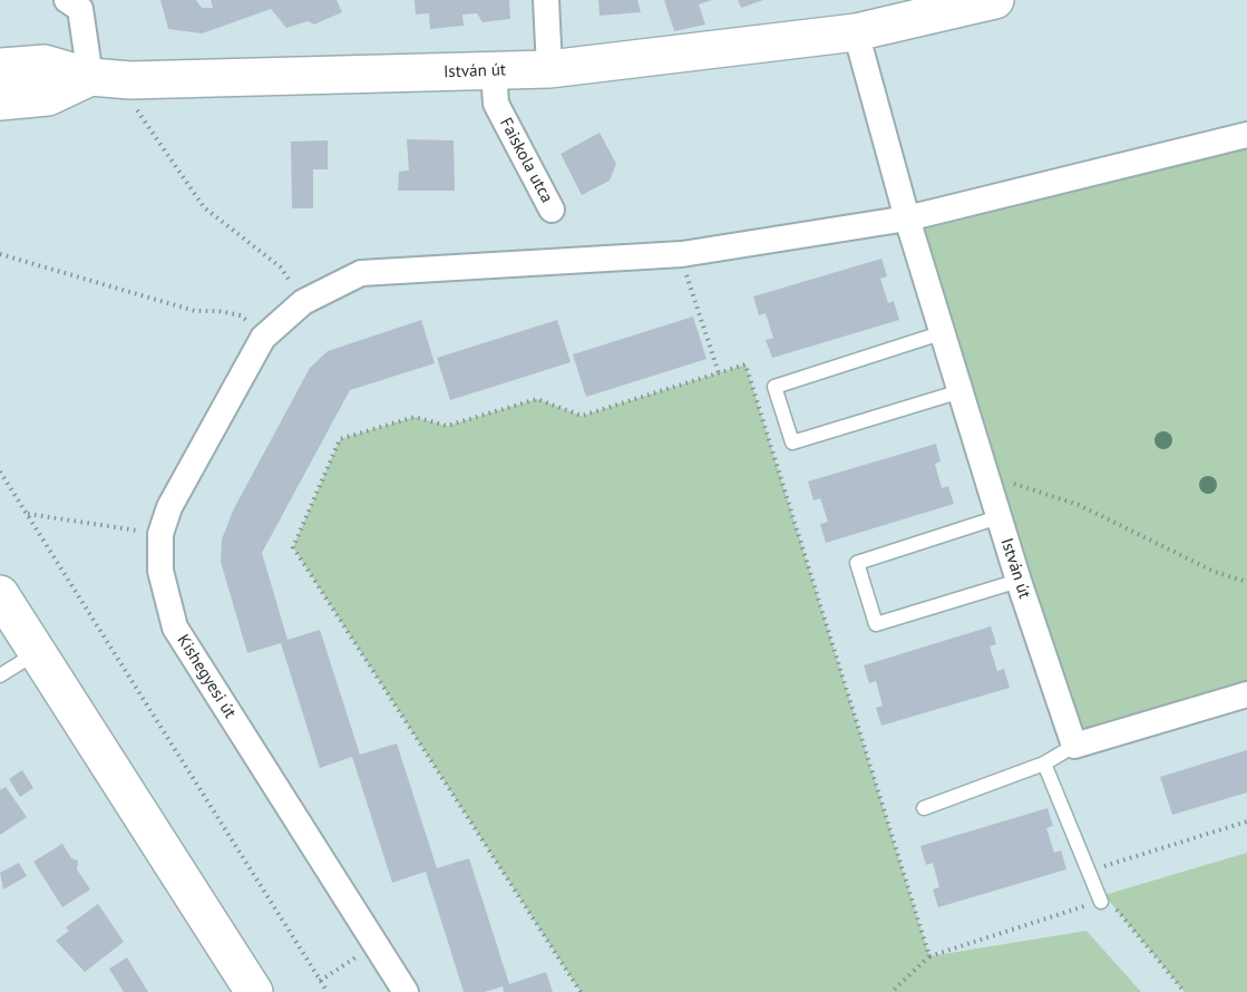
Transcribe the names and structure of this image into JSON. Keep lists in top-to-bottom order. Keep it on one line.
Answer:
{"streets":{"street":["István út","Faiskola utca","Kishegyesi út"]},"crossings":[["István út","Faiskola utca"]]}
